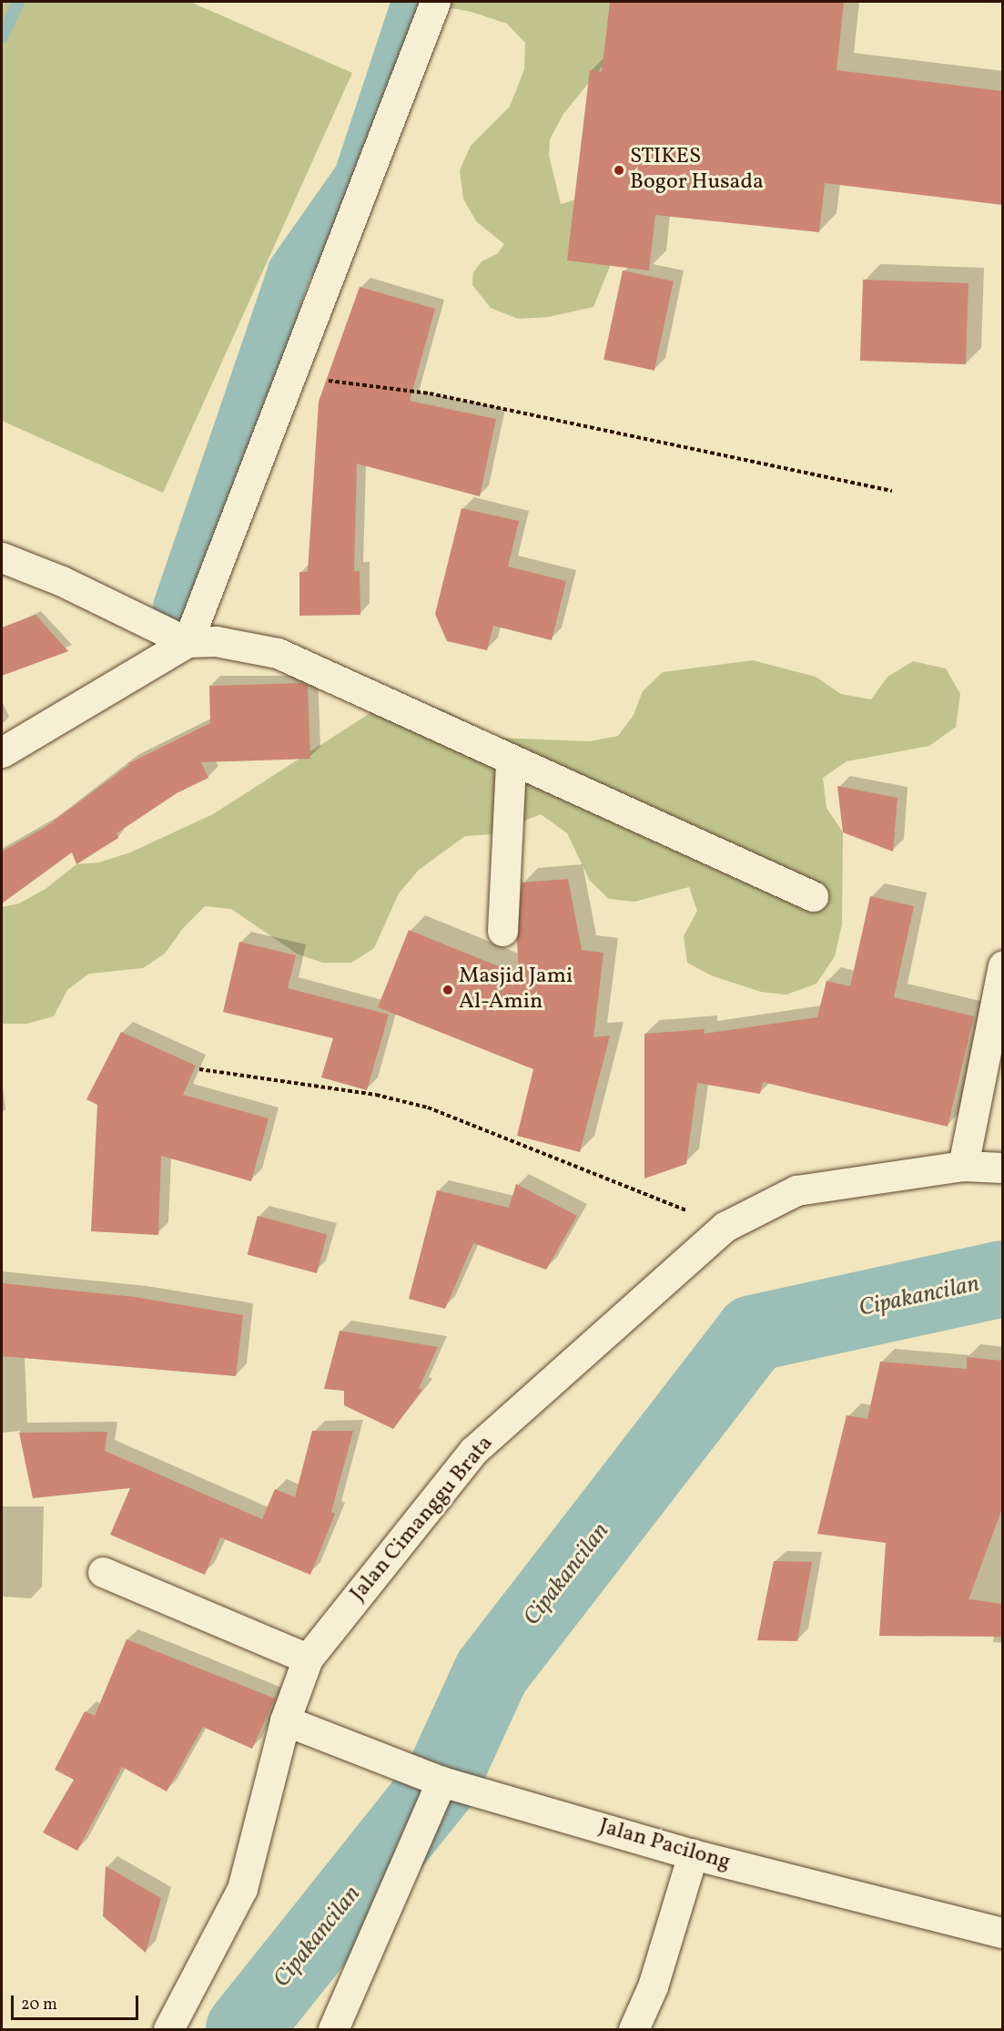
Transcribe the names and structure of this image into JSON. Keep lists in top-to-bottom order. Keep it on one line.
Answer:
{"streets":{"street":["Jalan Cimanggu Brata","Jalan Pacilong"]},"crossings":[["Jalan Cimanggu Brata","Jalan Pacilong"]],"water":["Cipakancilan"],"places":["STIKES Bogor Husada","Masjid Jami Al-Amin"],"scale_bar":"20 m"}
